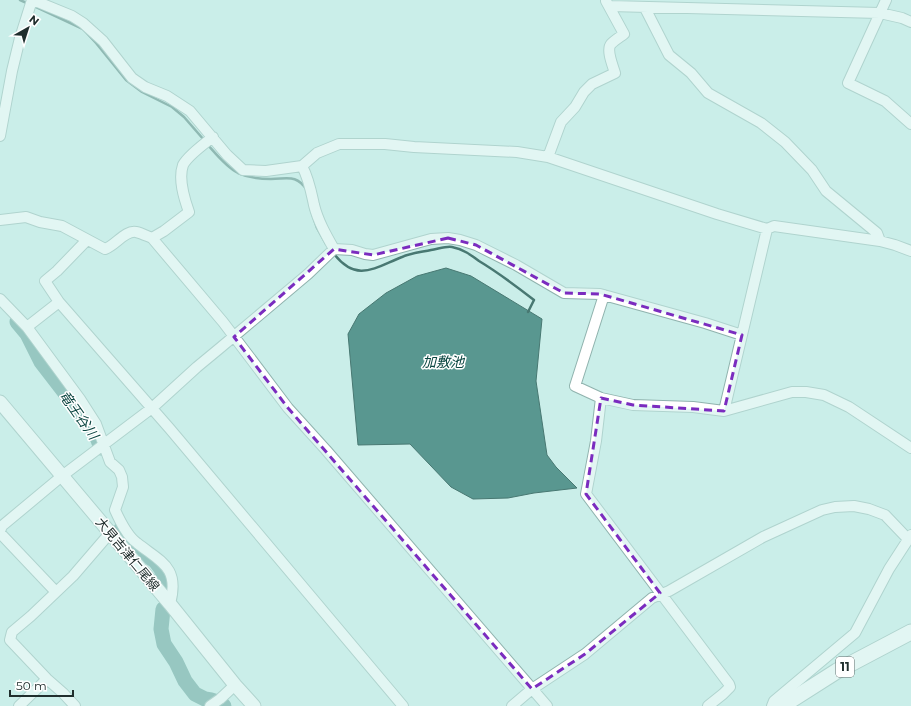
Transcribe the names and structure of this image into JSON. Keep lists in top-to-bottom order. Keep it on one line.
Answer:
{"streets":{"highway":["11"],"main road":["大見吉津仁尾線"]},"water":["加敷池","竜王谷川"],"scale_bar":"50 m","north":"top right"}
